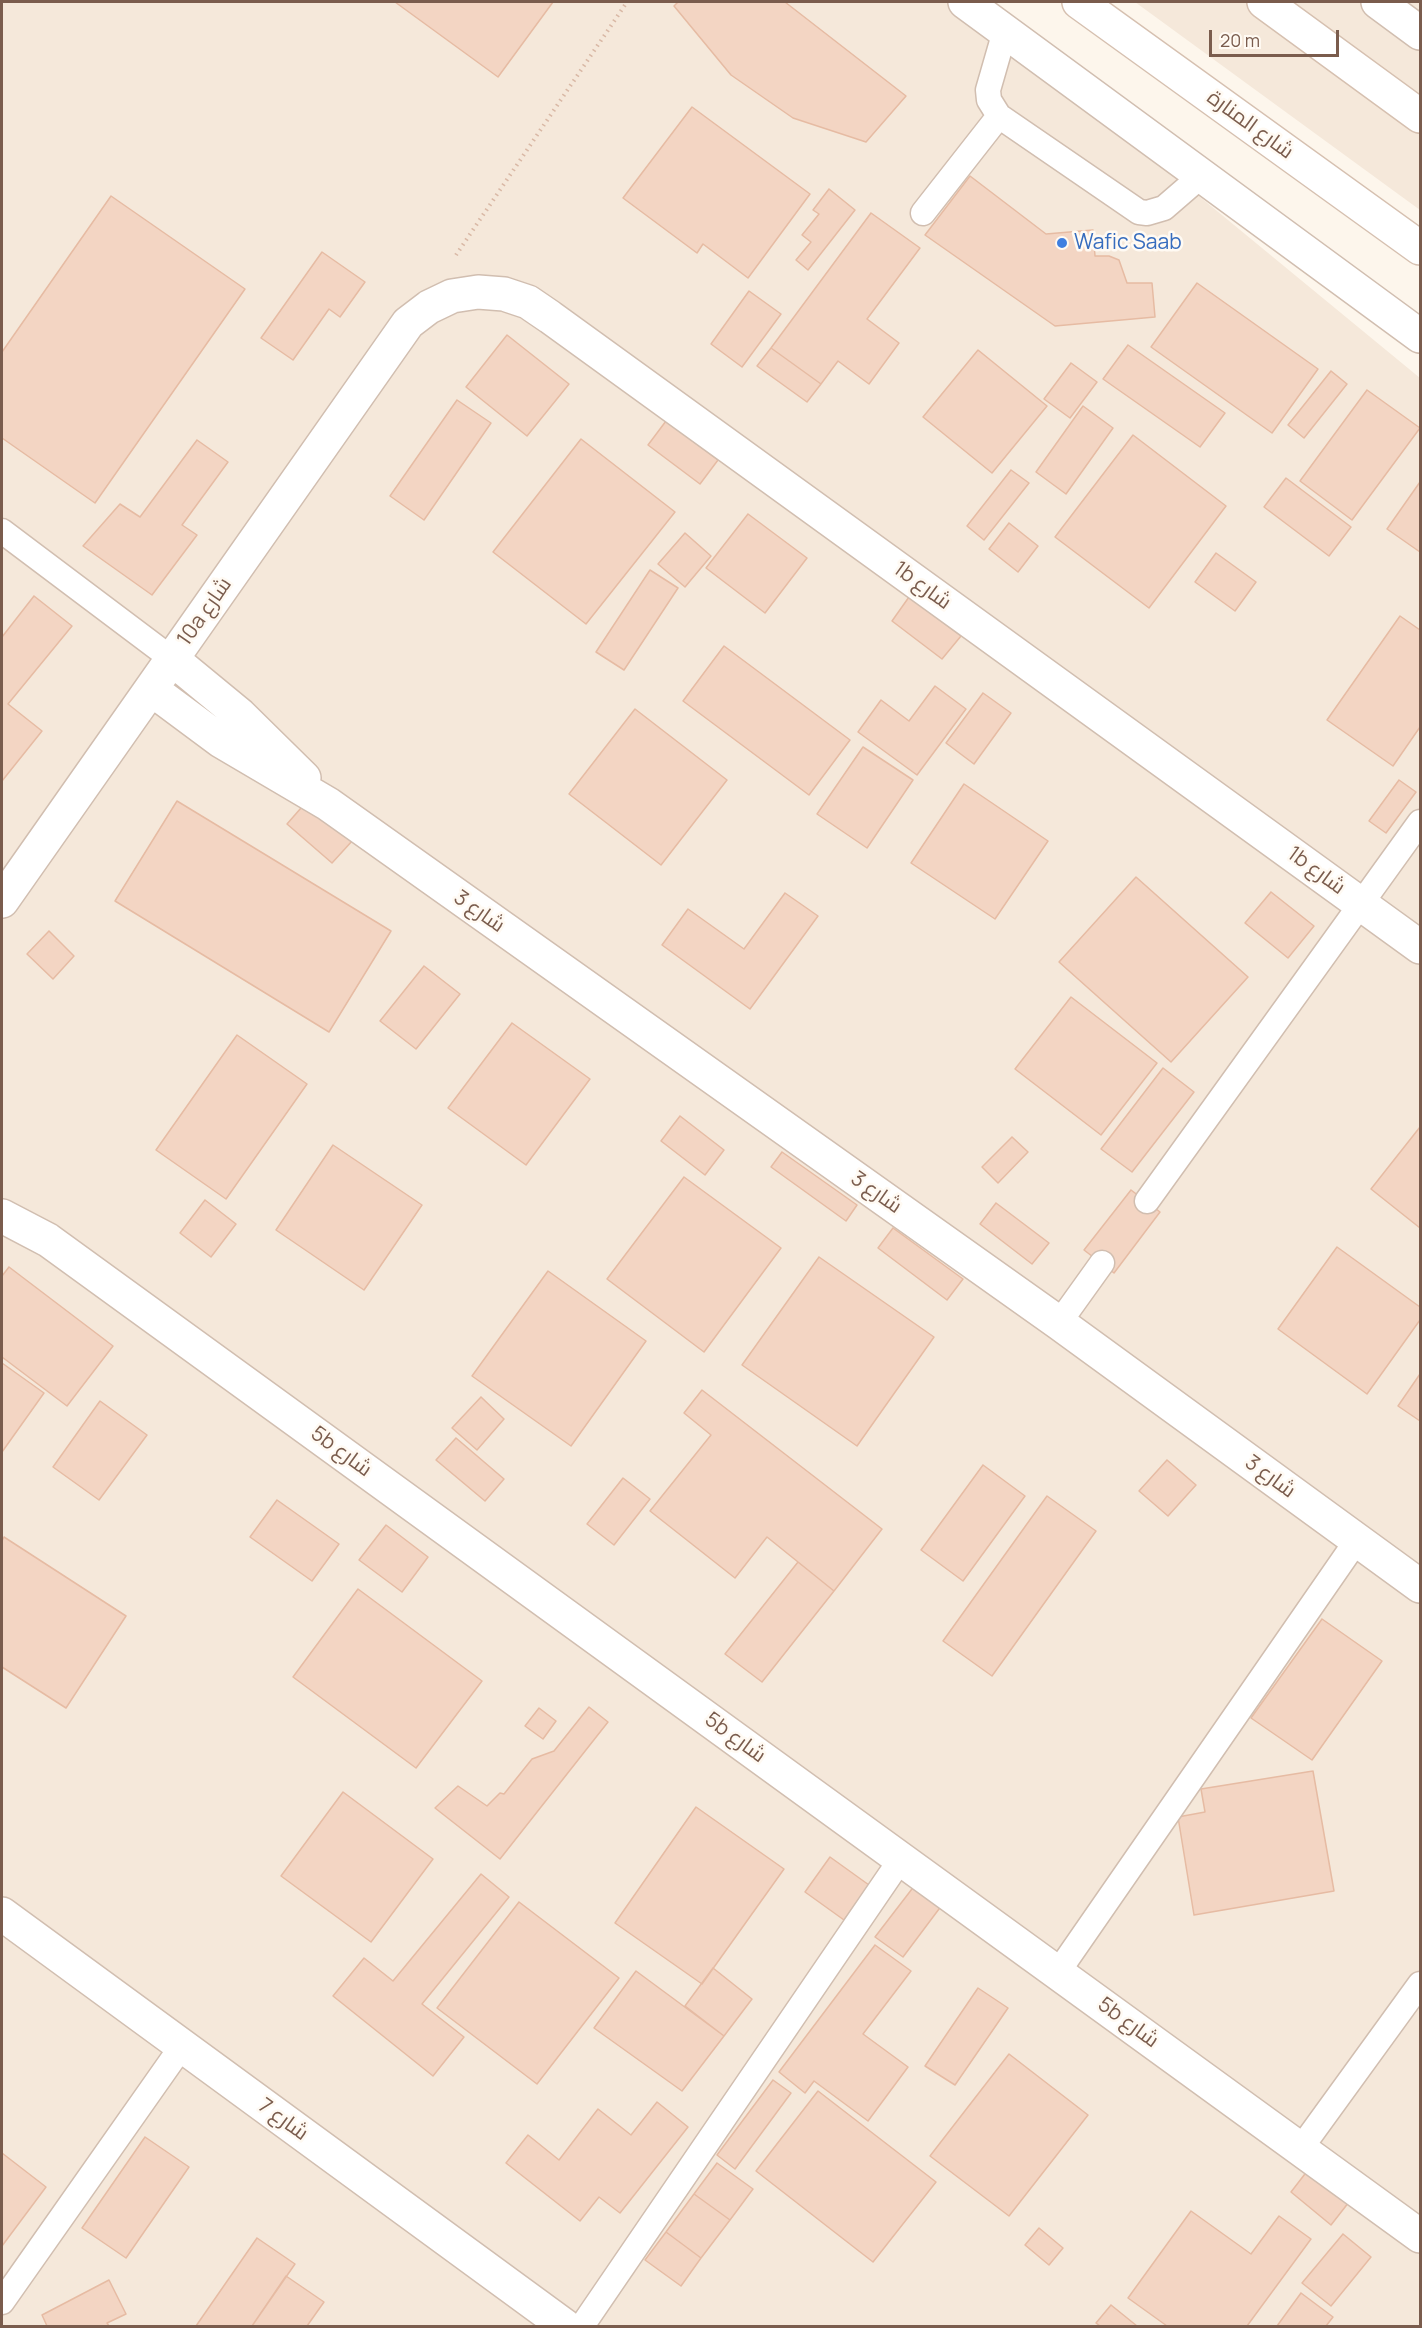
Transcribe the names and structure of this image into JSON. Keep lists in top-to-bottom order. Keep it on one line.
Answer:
{"streets":{"street":["شارع المنارة","1b شارع","10a شارع","شارع 3","5b شارع","شارع 7"]},"crossings":[["1b شارع","10a شارع"],["10a شارع","شارع 3"]],"places":["Wafic Saab"],"scale_bar":"20 m"}
